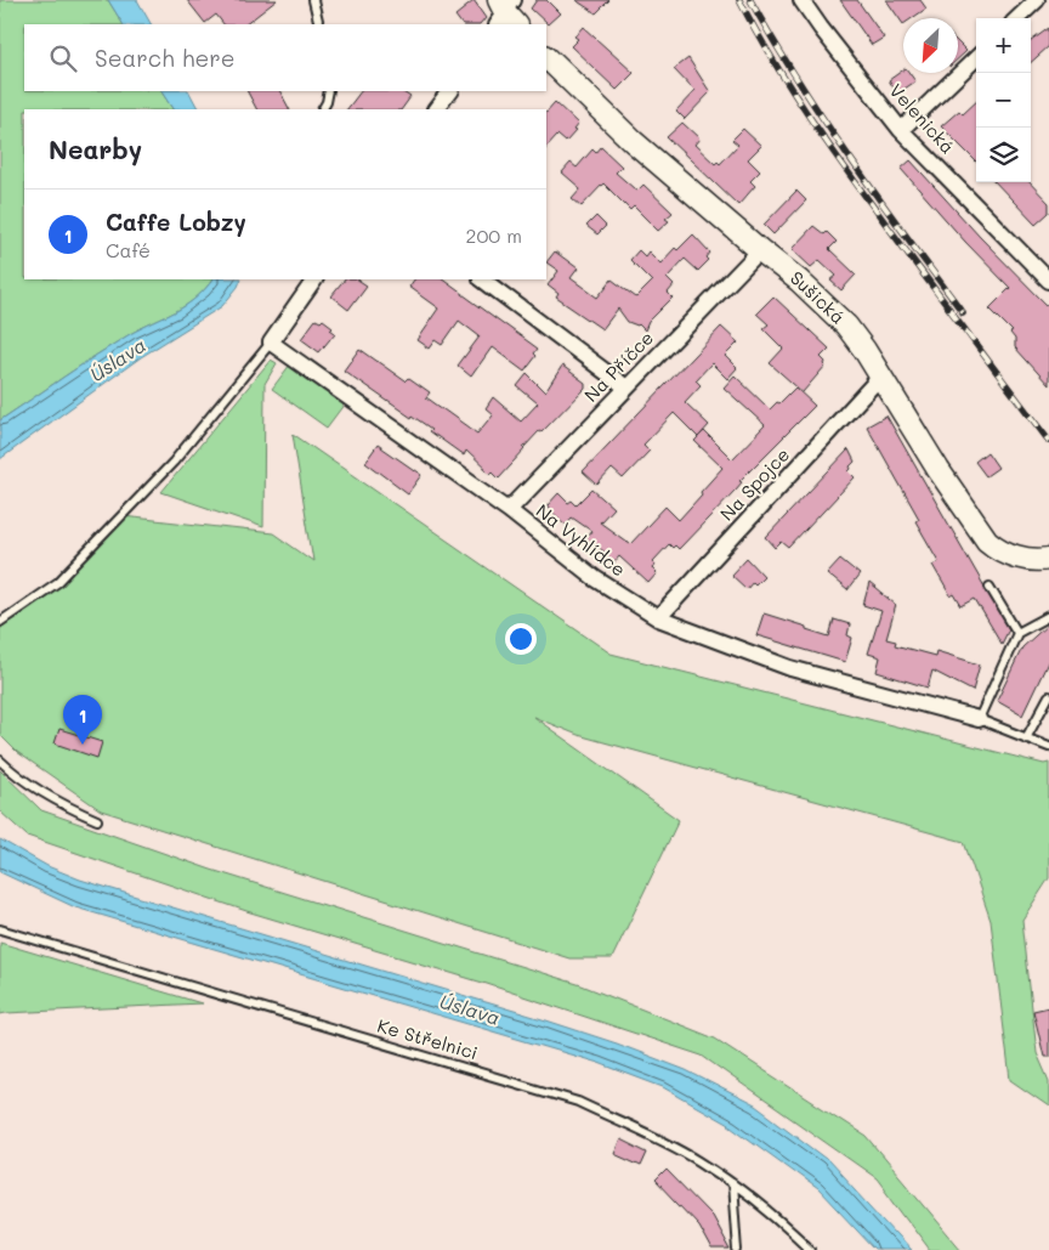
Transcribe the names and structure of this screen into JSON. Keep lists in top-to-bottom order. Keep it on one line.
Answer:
{"streets":{"street":["Velenická","Sušická","Na Příčce","Na Spojce","Na Vyhlídce"],"lane":["Ke Střelnici"]},"crossings":[["Sušická","Na Příčce"],["Sušická","Na Spojce"],["Na Příčce","Na Vyhlídce"],["Na Spojce","Na Vyhlídce"]],"water":["Úslava"],"north":"bottom left","page":{"map_buttons":["+","−"],"search":"Search here","heading":"Nearby","list":[{"mark":"1","name":"Caffe Lobzy","note":"Café","value":"200 m"}],"pins":"1"}}
